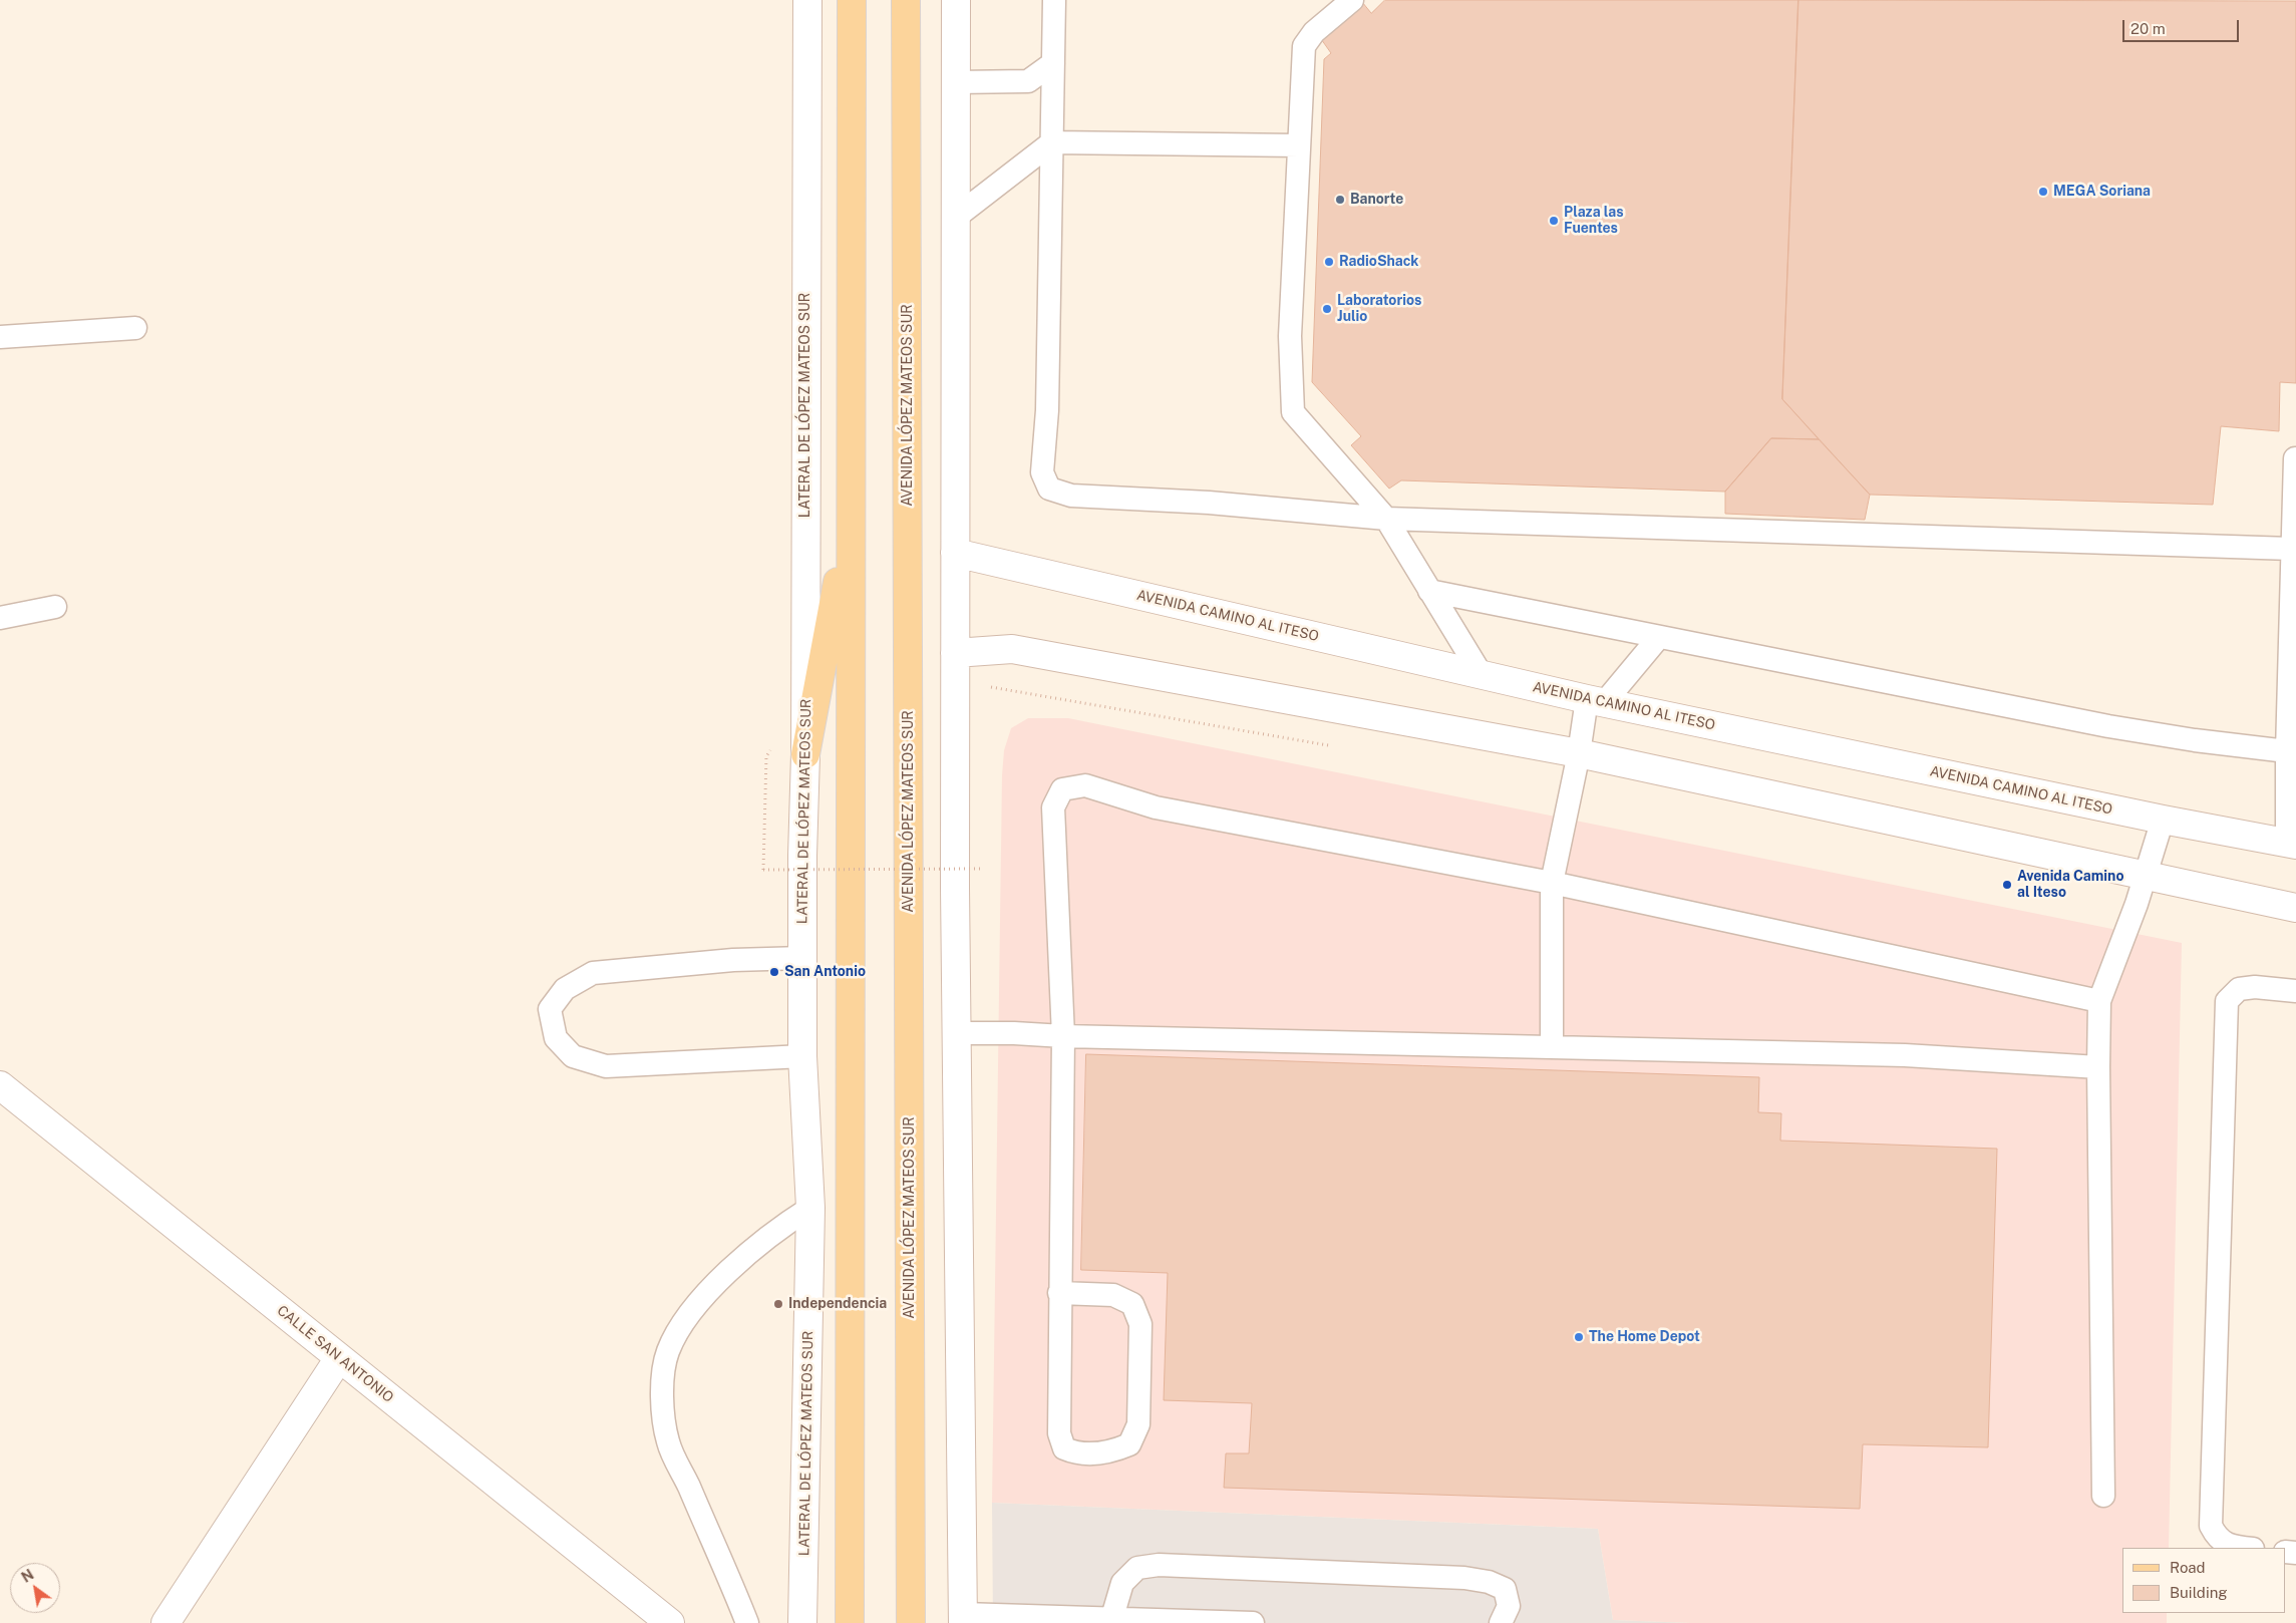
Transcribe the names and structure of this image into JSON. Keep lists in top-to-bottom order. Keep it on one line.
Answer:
{"streets":{"main road":["LATERAL DE LÓPEZ MATEOS SUR","AVENIDA LÓPEZ MATEOS SUR","AVENIDA CAMINO AL ITESO","CALLE SAN ANTONIO"]},"places":["MEGA Soriana","Banorte","Plaza las Fuentes","RadioShack","Laboratorios Julio","Avenida Camino al Iteso","San Antonio","Independencia","The Home Depot"],"legend":["Road","Building"],"scale_bar":"20 m","north":"top left"}
